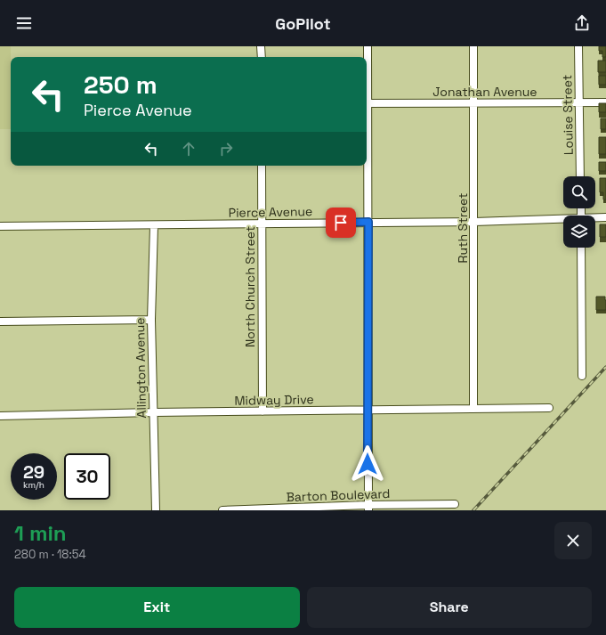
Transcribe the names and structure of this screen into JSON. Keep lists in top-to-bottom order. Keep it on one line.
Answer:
{"streets":{"street":["Jonathan Avenue","Louise Street","Pierce Avenue","Ruth Street","North Church Street","Allington Avenue","Midway Drive","Barton Boulevard"]},"crossings":[["Jonathan Avenue","Louise Street"],["Jonathan Avenue","Ruth Street"],["Pierce Avenue","Ruth Street"],["Pierce Avenue","North Church Street"],["Pierce Avenue","Allington Avenue"],["Ruth Street","Midway Drive"],["North Church Street","Midway Drive"],["Allington Avenue","Midway Drive"]],"page":{"header":"GoPilot","turn":["250 m","Pierce Avenue"],"speed":"29 km/h","limit":"30","heading":["1 min","280 m · 18:54"],"buttons":["Exit","Share"]}}
